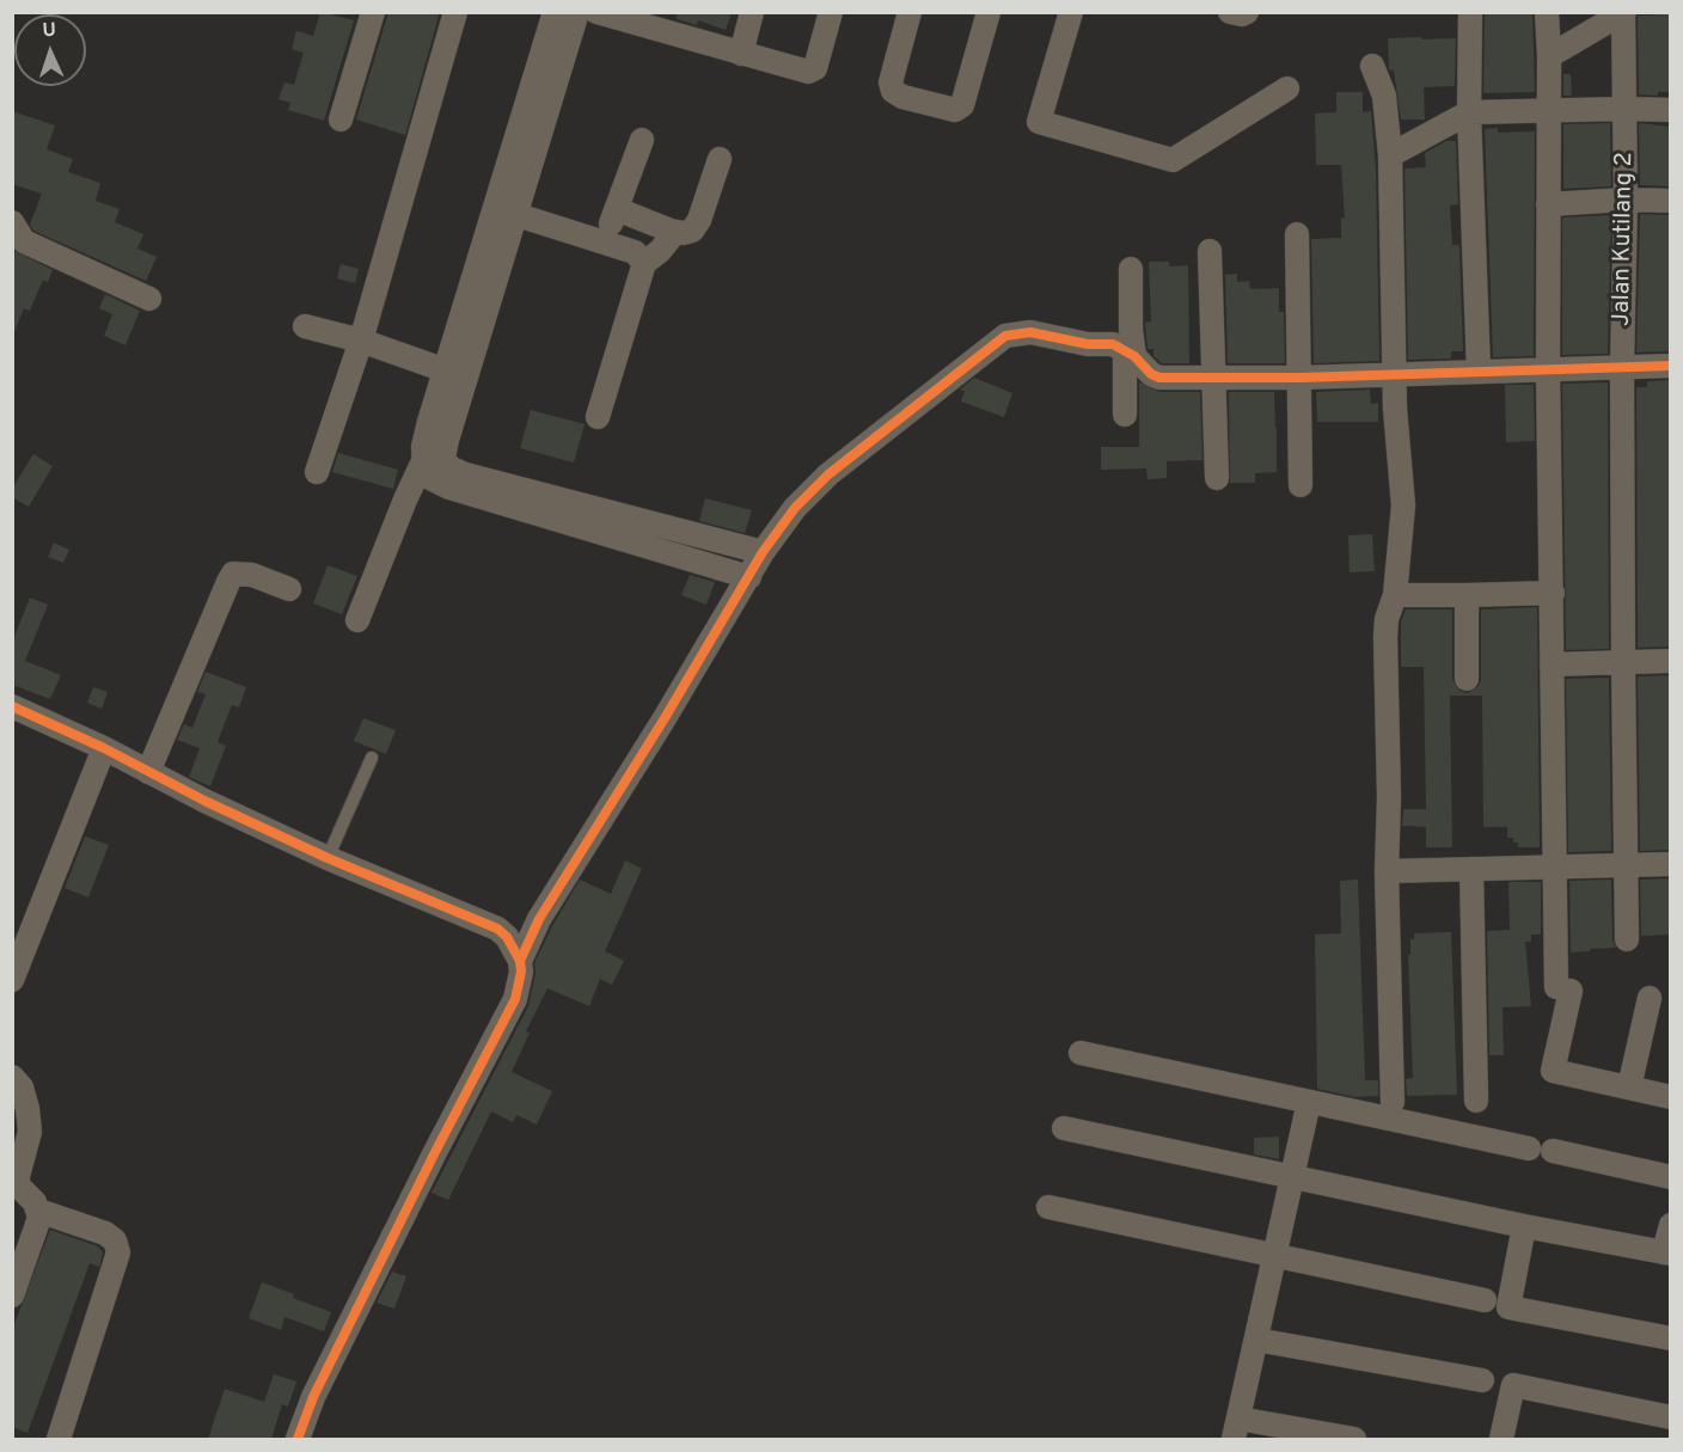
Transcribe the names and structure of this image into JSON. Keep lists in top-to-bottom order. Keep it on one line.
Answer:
{"streets":{"street":["Jalan Kutilang 2"]},"north":"top"}
